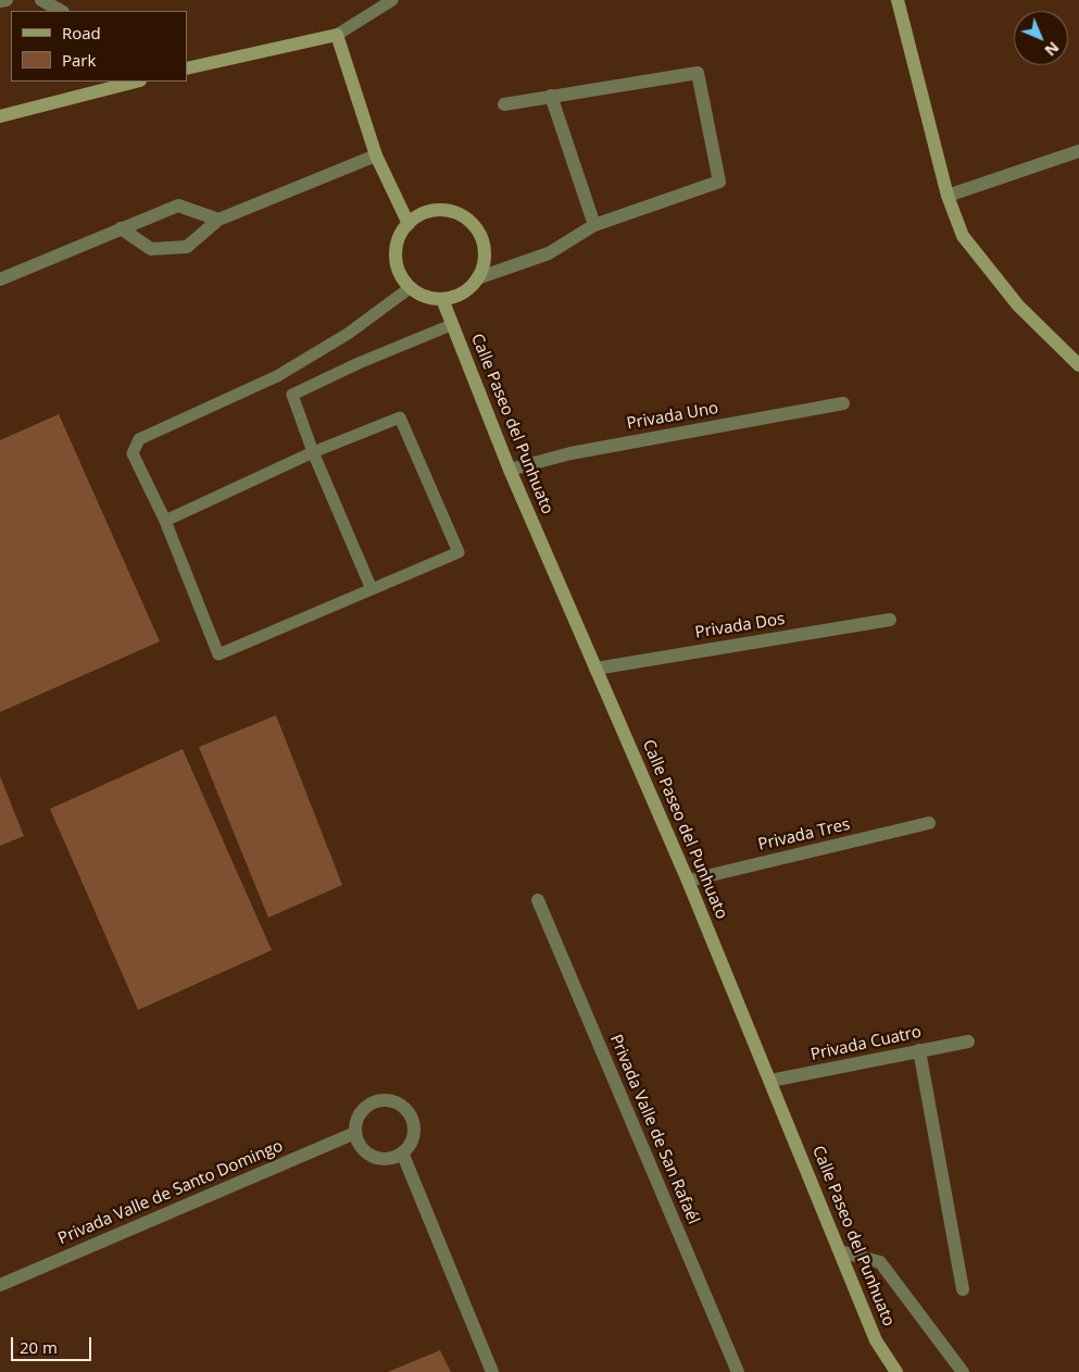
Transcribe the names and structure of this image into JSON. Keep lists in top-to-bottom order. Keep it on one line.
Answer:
{"streets":{"street":["Privada Uno","Calle Paseo del Punhuato","Privada Dos","Privada Tres","Privada Cuatro","Privada Valle de San Rafaél","Privada Valle de Santo Domingo"]},"crossings":[["Privada Uno","Calle Paseo del Punhuato"],["Calle Paseo del Punhuato","Privada Dos"],["Calle Paseo del Punhuato","Privada Tres"],["Calle Paseo del Punhuato","Privada Cuatro"]],"legend":["Road","Park"],"scale_bar":"20 m","north":"bottom right"}
